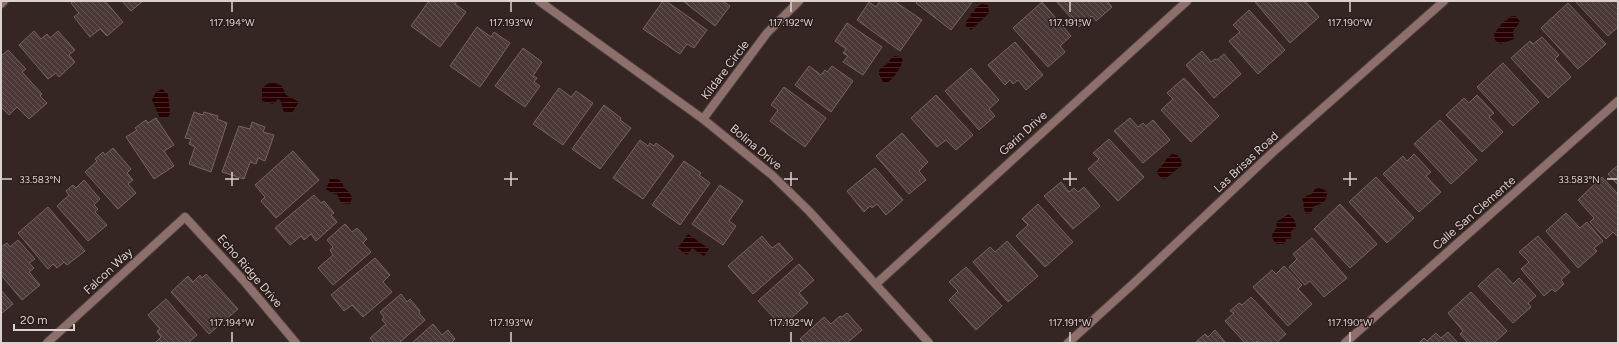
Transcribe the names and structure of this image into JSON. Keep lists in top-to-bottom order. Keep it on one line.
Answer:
{"streets":{"street":["Kildare Circle","Garin Drive","Bolina Drive","Las Brisas Road","Calle San Clemente","Falcon Way","Echo Ridge Drive"]},"crossings":[["Kildare Circle","Bolina Drive"],["Garin Drive","Bolina Drive"],["Falcon Way","Echo Ridge Drive"]],"scale_bar":"20 m","coordinates":["117.194°W","117.193°W","117.192°W","117.191°W","117.190°W","33.583°N"]}
